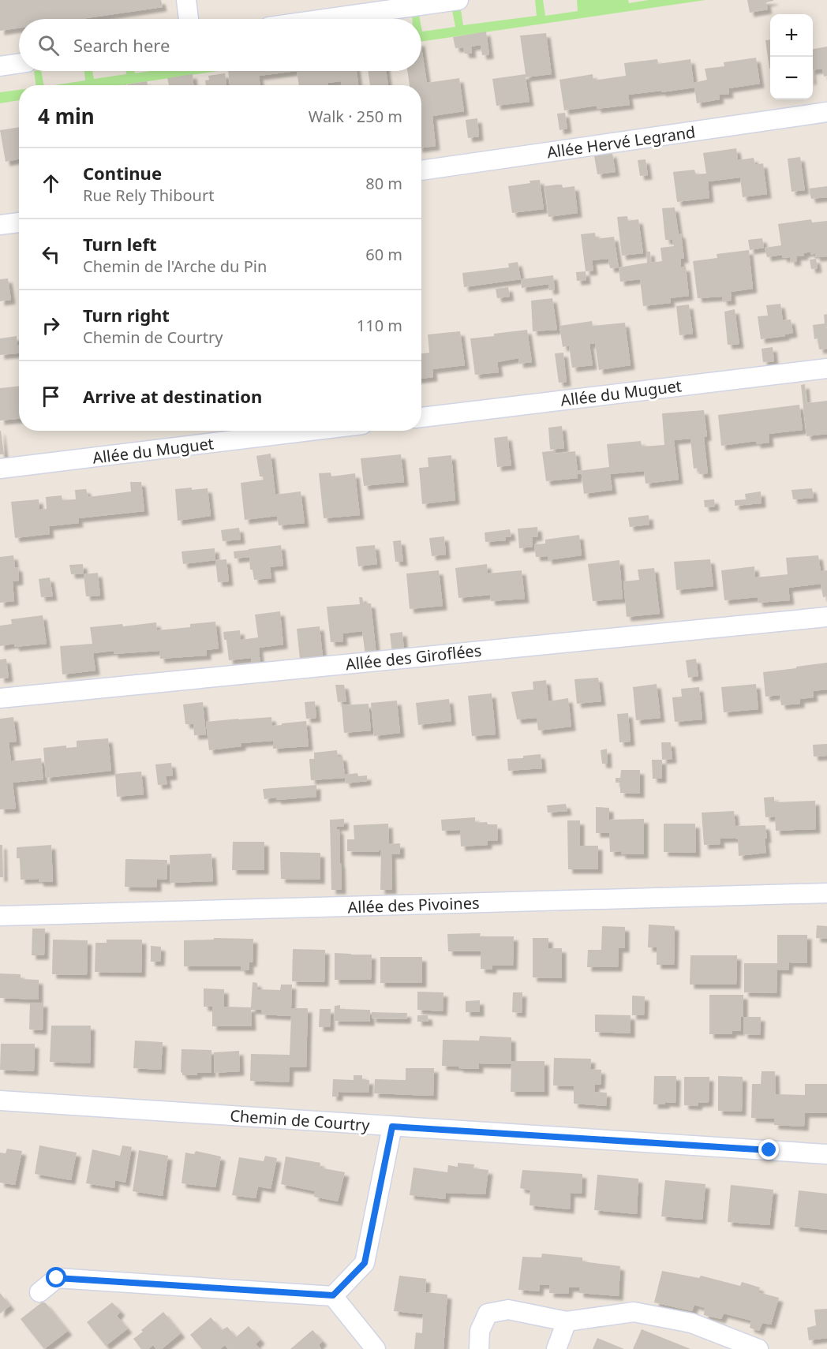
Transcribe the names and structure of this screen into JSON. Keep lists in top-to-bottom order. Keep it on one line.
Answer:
{"streets":{"street":["Allée Hervé Legrand","Allée du Muguet","Allée des Giroflées","Allée des Pivoines","Chemin de Courtry"]},"page":{"map_buttons":["+","−"],"search":"Search here","heading":["4 min","Walk · 250 m"],"list":[["Continue","Rue Rely Thibourt","80 m"],["Turn left","Chemin de l'Arche du Pin","60 m"],["Turn right","Chemin de Courtry","110 m"],"Arrive at destination"]}}
